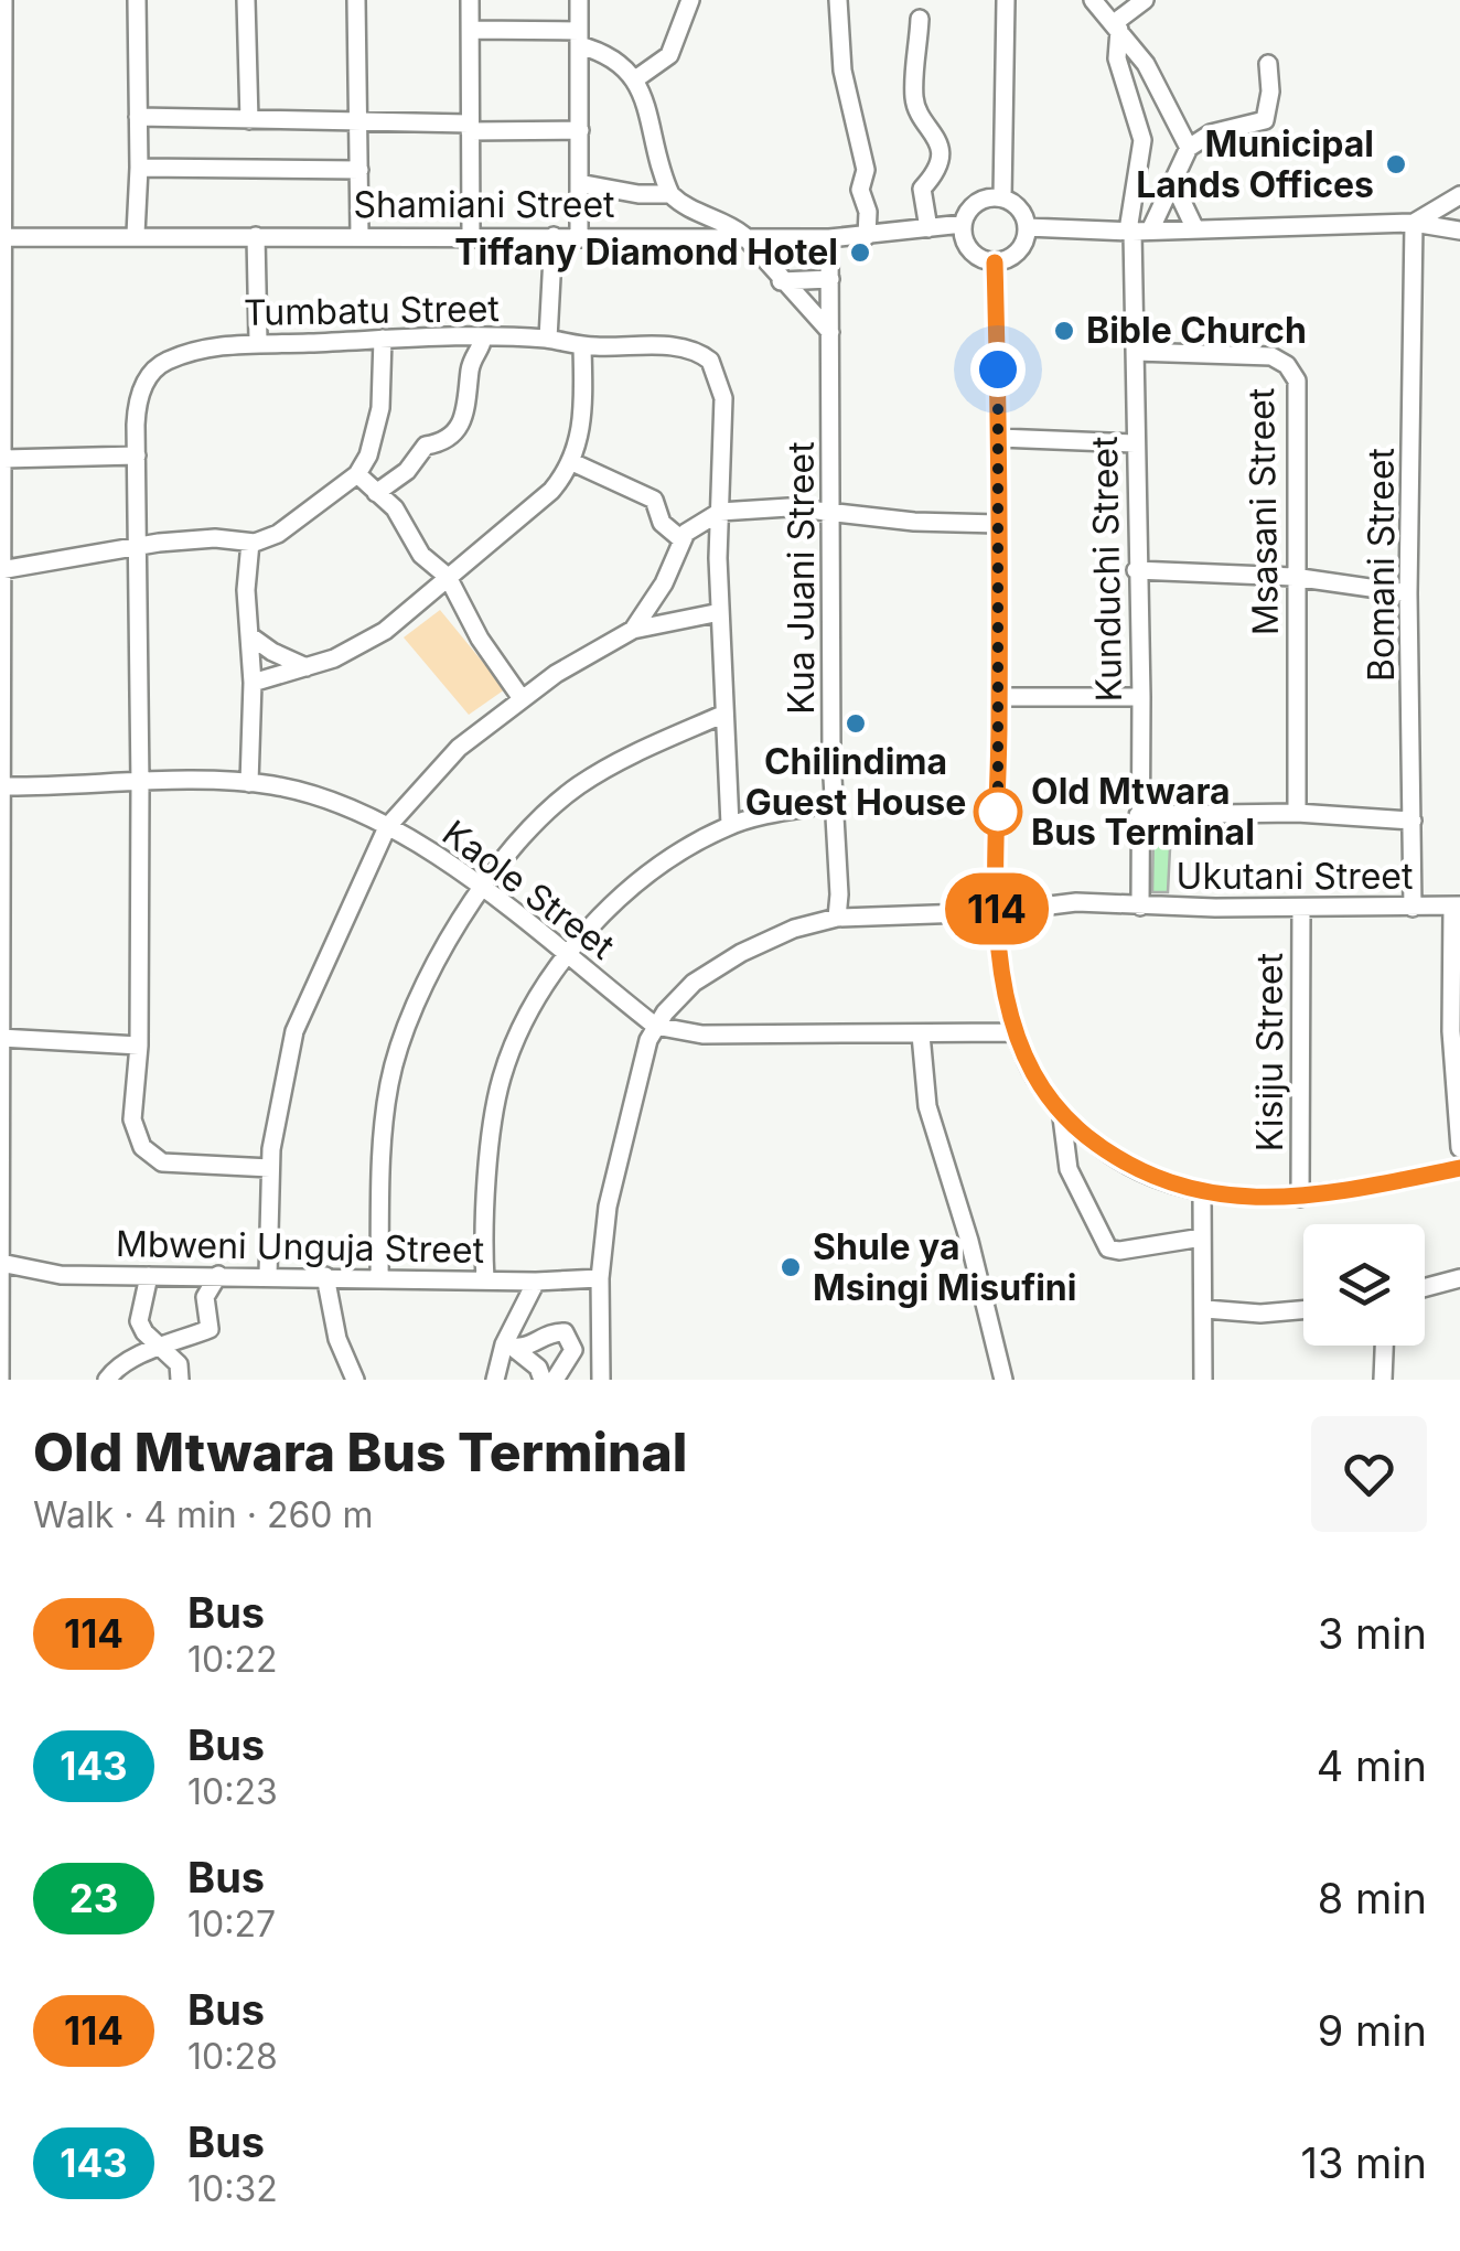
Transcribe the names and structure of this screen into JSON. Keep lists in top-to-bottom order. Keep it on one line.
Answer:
{"streets":{"street":["Shamiani Street","Tumbatu Street","Msasani Street","Bomani Street","Kunduchi Street","Kua Juani Street","Ukutani Street","Kaole Street","Kisiju Street","Mbweni Unguja Street"]},"crossings":[["Shamiani Street","Kua Juani Street"],["Tumbatu Street","Kaole Street"],["Msasani Street","Kunduchi Street"],["Bomani Street","Ukutani Street"],["Kunduchi Street","Ukutani Street"],["Kua Juani Street","Ukutani Street"],["Ukutani Street","Kaole Street"],["Ukutani Street","Kisiju Street"]],"places":["Municipal Lands Offices","Tiffany Diamond Hotel","Bible Church","Chilindima Guest House","Old Mtwara Bus Terminal","Shule ya Msingi Misufini"],"lines":["bus line 114"],"page":{"on_map":"114","heading":["Old Mtwara Bus Terminal","Walk · 4 min · 260 m"],"list":[{"mark":"114","name":"Bus","note":"10:22","value":"3 min"},{"mark":"143","name":"Bus","note":"10:23","value":"4 min"},{"mark":"23","name":"Bus","note":"10:27","value":"8 min"},{"mark":"114","name":"Bus","note":"10:28","value":"9 min"},{"mark":"143","name":"Bus","note":"10:32","value":"13 min"}]}}
